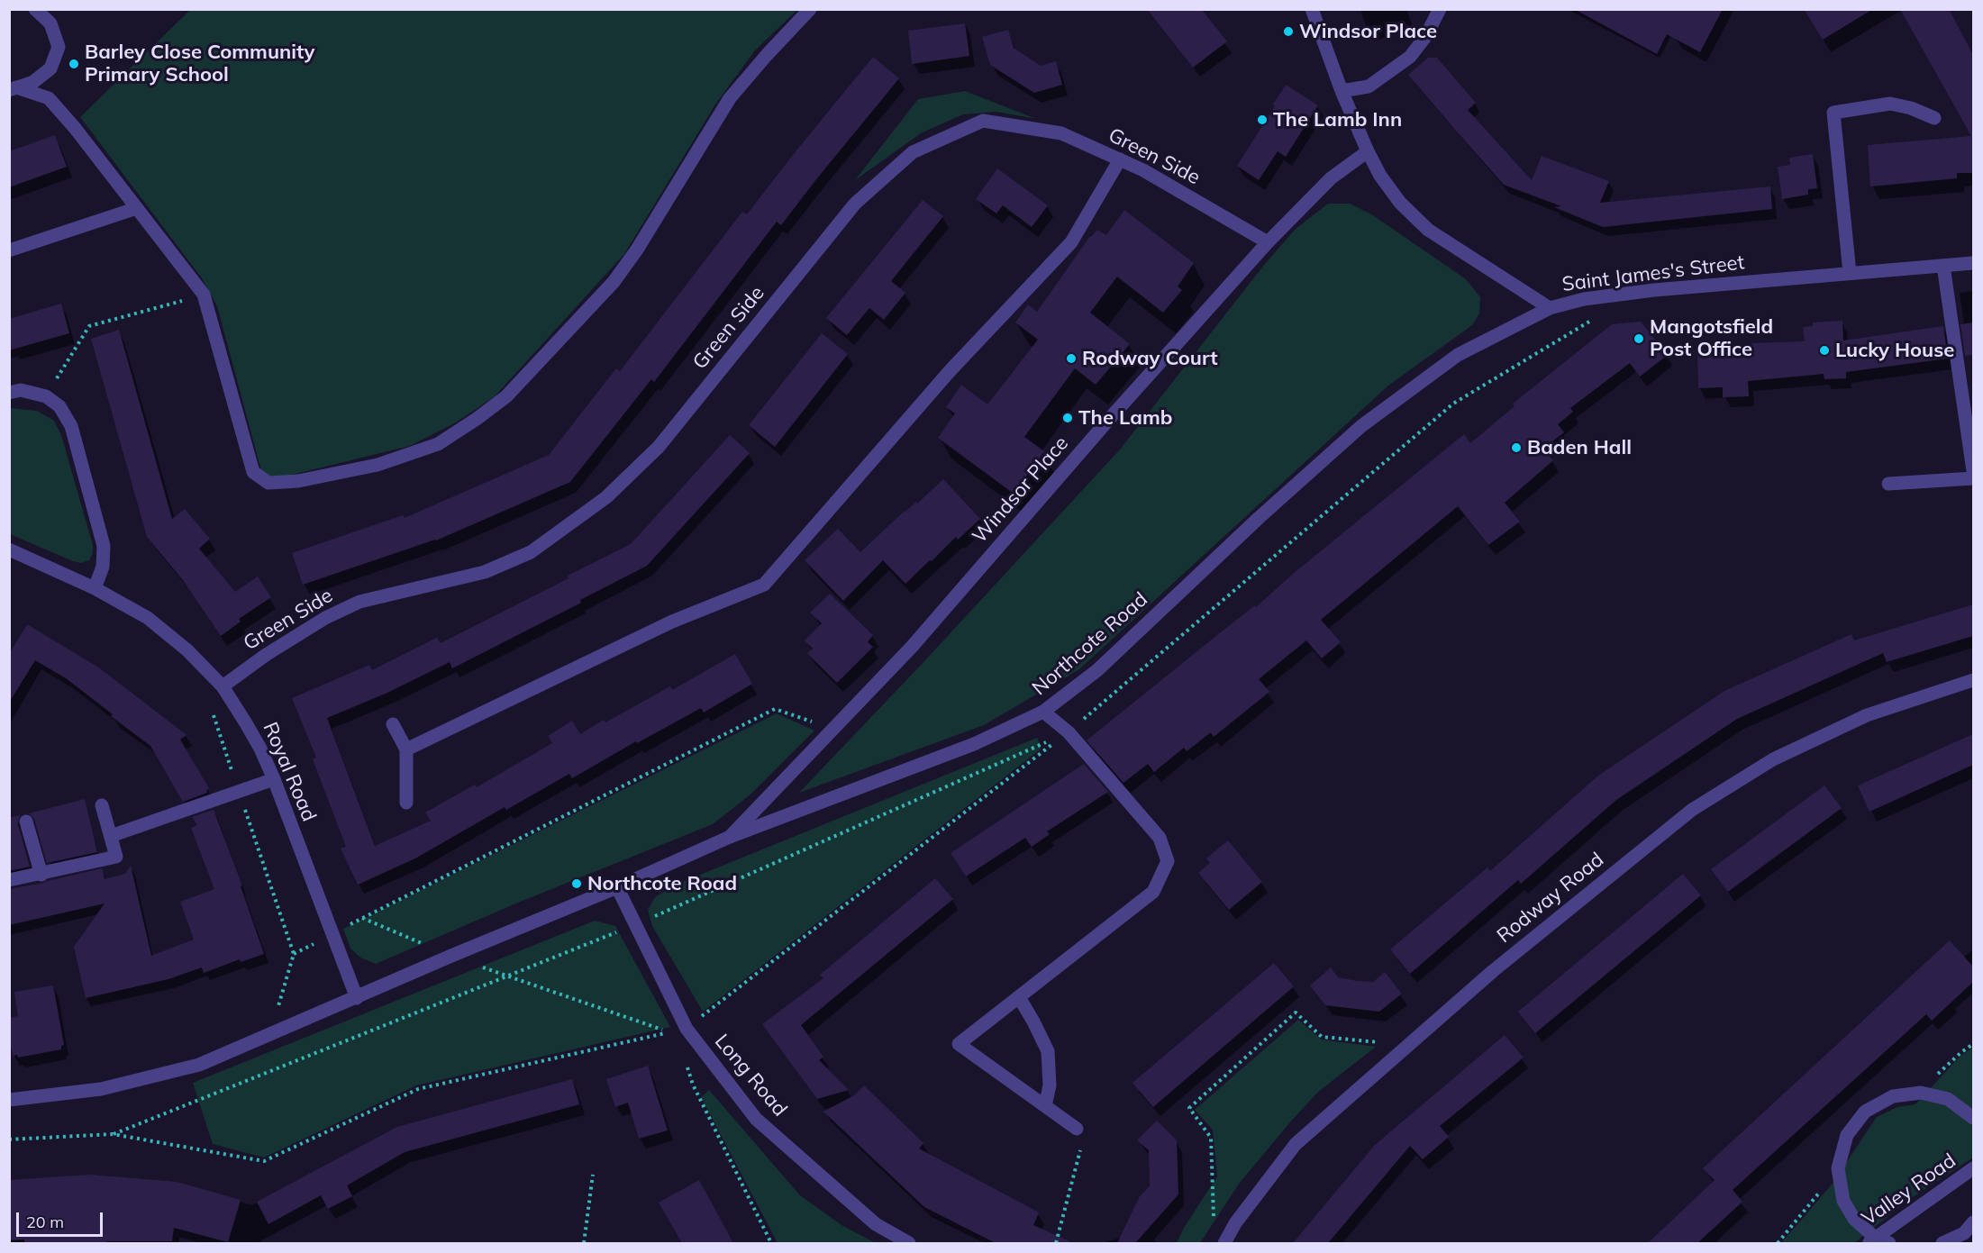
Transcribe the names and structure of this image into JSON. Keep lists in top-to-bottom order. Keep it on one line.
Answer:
{"streets":{"street":["Green Side","Saint James's Street","Windsor Place","Northcote Road","Royal Road","Rodway Road","Long Road","Valley Road"]},"crossings":[["Green Side","Windsor Place"],["Green Side","Royal Road"],["Saint James's Street","Windsor Place"],["Saint James's Street","Northcote Road"],["Windsor Place","Northcote Road"],["Northcote Road","Royal Road"],["Northcote Road","Long Road"]],"places":["Windsor Place","Barley Close Community Primary School","The Lamb Inn","Mangotsfield Post Office","Lucky House","Rodway Court","The Lamb","Baden Hall","Northcote Road"],"scale_bar":"20 m"}
